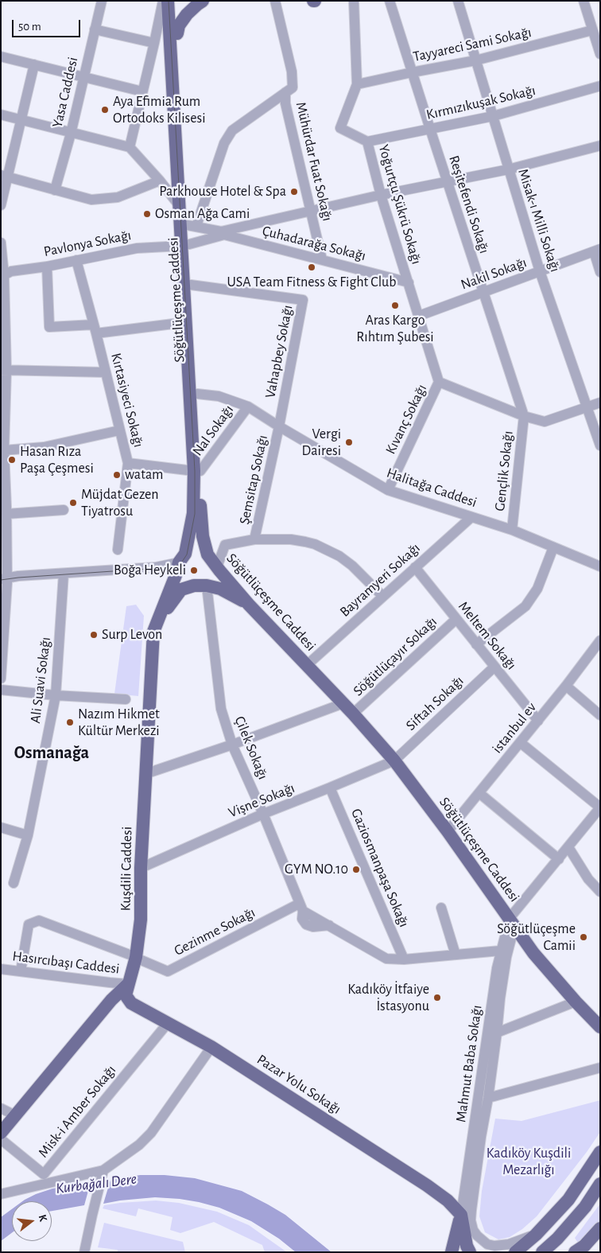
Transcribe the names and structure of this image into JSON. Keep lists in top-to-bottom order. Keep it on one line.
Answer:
{"streets":{"main road":["Söğütlüçeşme Caddesi","Kuşdili Caddesi","Pazar Yolu Sokağı"],"street":["Tayyareci Sami Sokağı","Yasa Caddesi","Kırmızıkuşak Sokağı","Mühürdar Fuat Sokağı","Yoğurtçu Şükrü Sokağı","Reşitefendi Sokağı","Misak-ı Milli Sokağı","Pavlonya Sokağı","Çuhadarağa Sokağı","Nakil Sokağı","Vahapbey Sokağı","Kırtasiyeci Sokağı","Kıvanç Sokağı","Nal Sokağı","Gençlik Sokağı","Şemsitap Sokağı","Halitağa Caddesi","Bayramyeri Sokağı","Meltem Sokağı","Söğütlüçayır Sokağı","Ali Suavi Sokağı","Siftah Sokağı","istanbul ev","Çilek Sokağı","Vişne Sokağı","Gaziosmanpaşa Sokağı","Gezinme Sokağı","Hasırcıbaşı Caddesi","Mahmut Baba Sokağı","Misk-i Amber Sokağı"]},"crossings":[["Tayyareci Sami Sokağı","Yoğurtçu Şükrü Sokağı"],["Tayyareci Sami Sokağı","Reşitefendi Sokağı"],["Tayyareci Sami Sokağı","Misak-ı Milli Sokağı"],["Kırmızıkuşak Sokağı","Yoğurtçu Şükrü Sokağı"],["Kırmızıkuşak Sokağı","Reşitefendi Sokağı"],["Kırmızıkuşak Sokağı","Misak-ı Milli Sokağı"],["Mühürdar Fuat Sokağı","Çuhadarağa Sokağı"],["Yoğurtçu Şükrü Sokağı","Çuhadarağa Sokağı"],["Yoğurtçu Şükrü Sokağı","Nakil Sokağı"],["Yoğurtçu Şükrü Sokağı","Kıvanç Sokağı"],["Reşitefendi Sokağı","Nakil Sokağı"],["Reşitefendi Sokağı","Gençlik Sokağı"],["Misak-ı Milli Sokağı","Nakil Sokağı"],["Pavlonya Sokağı","Çuhadarağa Sokağı"],["Pavlonya Sokağı","Söğütlüçeşme Caddesi"],["Pavlonya Sokağı","Kırtasiyeci Sokağı"],["Çuhadarağa Sokağı","Söğütlüçeşme Caddesi"],["Söğütlüçeşme Caddesi","Vahapbey Sokağı"],["Söğütlüçeşme Caddesi","Nal Sokağı"],["Söğütlüçeşme Caddesi","Halitağa Caddesi"],["Söğütlüçeşme Caddesi","Bayramyeri Sokağı"],["Söğütlüçeşme Caddesi","Söğütlüçayır Sokağı"],["Söğütlüçeşme Caddesi","Siftah Sokağı"],["Söğütlüçeşme Caddesi","istanbul ev"],["Söğütlüçeşme Caddesi","Vişne Sokağı"],["Söğütlüçeşme Caddesi","Kuşdili Caddesi"],["Söğütlüçeşme Caddesi","Mahmut Baba Sokağı"],["Vahapbey Sokağı","Şemsitap Sokağı"],["Vahapbey Sokağı","Halitağa Caddesi"],["Kıvanç Sokağı","Halitağa Caddesi"],["Nal Sokağı","Halitağa Caddesi"],["Gençlik Sokağı","Halitağa Caddesi"],["Şemsitap Sokağı","Halitağa Caddesi"],["Halitağa Caddesi","Bayramyeri Sokağı"],["Bayramyeri Sokağı","Meltem Sokağı"],["Meltem Sokağı","Söğütlüçayır Sokağı"],["Meltem Sokağı","Siftah Sokağı"],["Meltem Sokağı","istanbul ev"],["Siftah Sokağı","Vişne Sokağı"],["Çilek Sokağı","Vişne Sokağı"],["Çilek Sokağı","Gezinme Sokağı"],["Vişne Sokağı","Gaziosmanpaşa Sokağı"],["Vişne Sokağı","Kuşdili Caddesi"],["Kuşdili Caddesi","Gezinme Sokağı"],["Kuşdili Caddesi","Hasırcıbaşı Caddesi"],["Kuşdili Caddesi","Pazar Yolu Sokağı"],["Gezinme Sokağı","Hasırcıbaşı Caddesi"],["Hasırcıbaşı Caddesi","Pazar Yolu Sokağı"],["Mahmut Baba Sokağı","Pazar Yolu Sokağı"],["Pazar Yolu Sokağı","Misk-i Amber Sokağı"]],"districts":["Osmanağa"],"water":["Kurbağalı Dere"],"parks":["Kadıköy Kuşdili Mezarlığı"],"places":["Aya Efimia Rum Ortodoks Kilisesi","Parkhouse Hotel & Spa","Osman Ağa Cami","USA Team Fitness & Fight Club","Aras Kargo Rıhtım Şubesi","Vergi Dairesi","Hasan Rıza Paşa Çeşmesi","watam","Müjdat Gezen Tiyatrosu","Boğa Heykeli","Surp Levon","Nazım Hikmet Kültür Merkezi","GYM NO.10","Söğütlüçeşme Camii","Kadıköy İtfaiye İstasyonu"],"scale_bar":"50 m","north":"right"}
